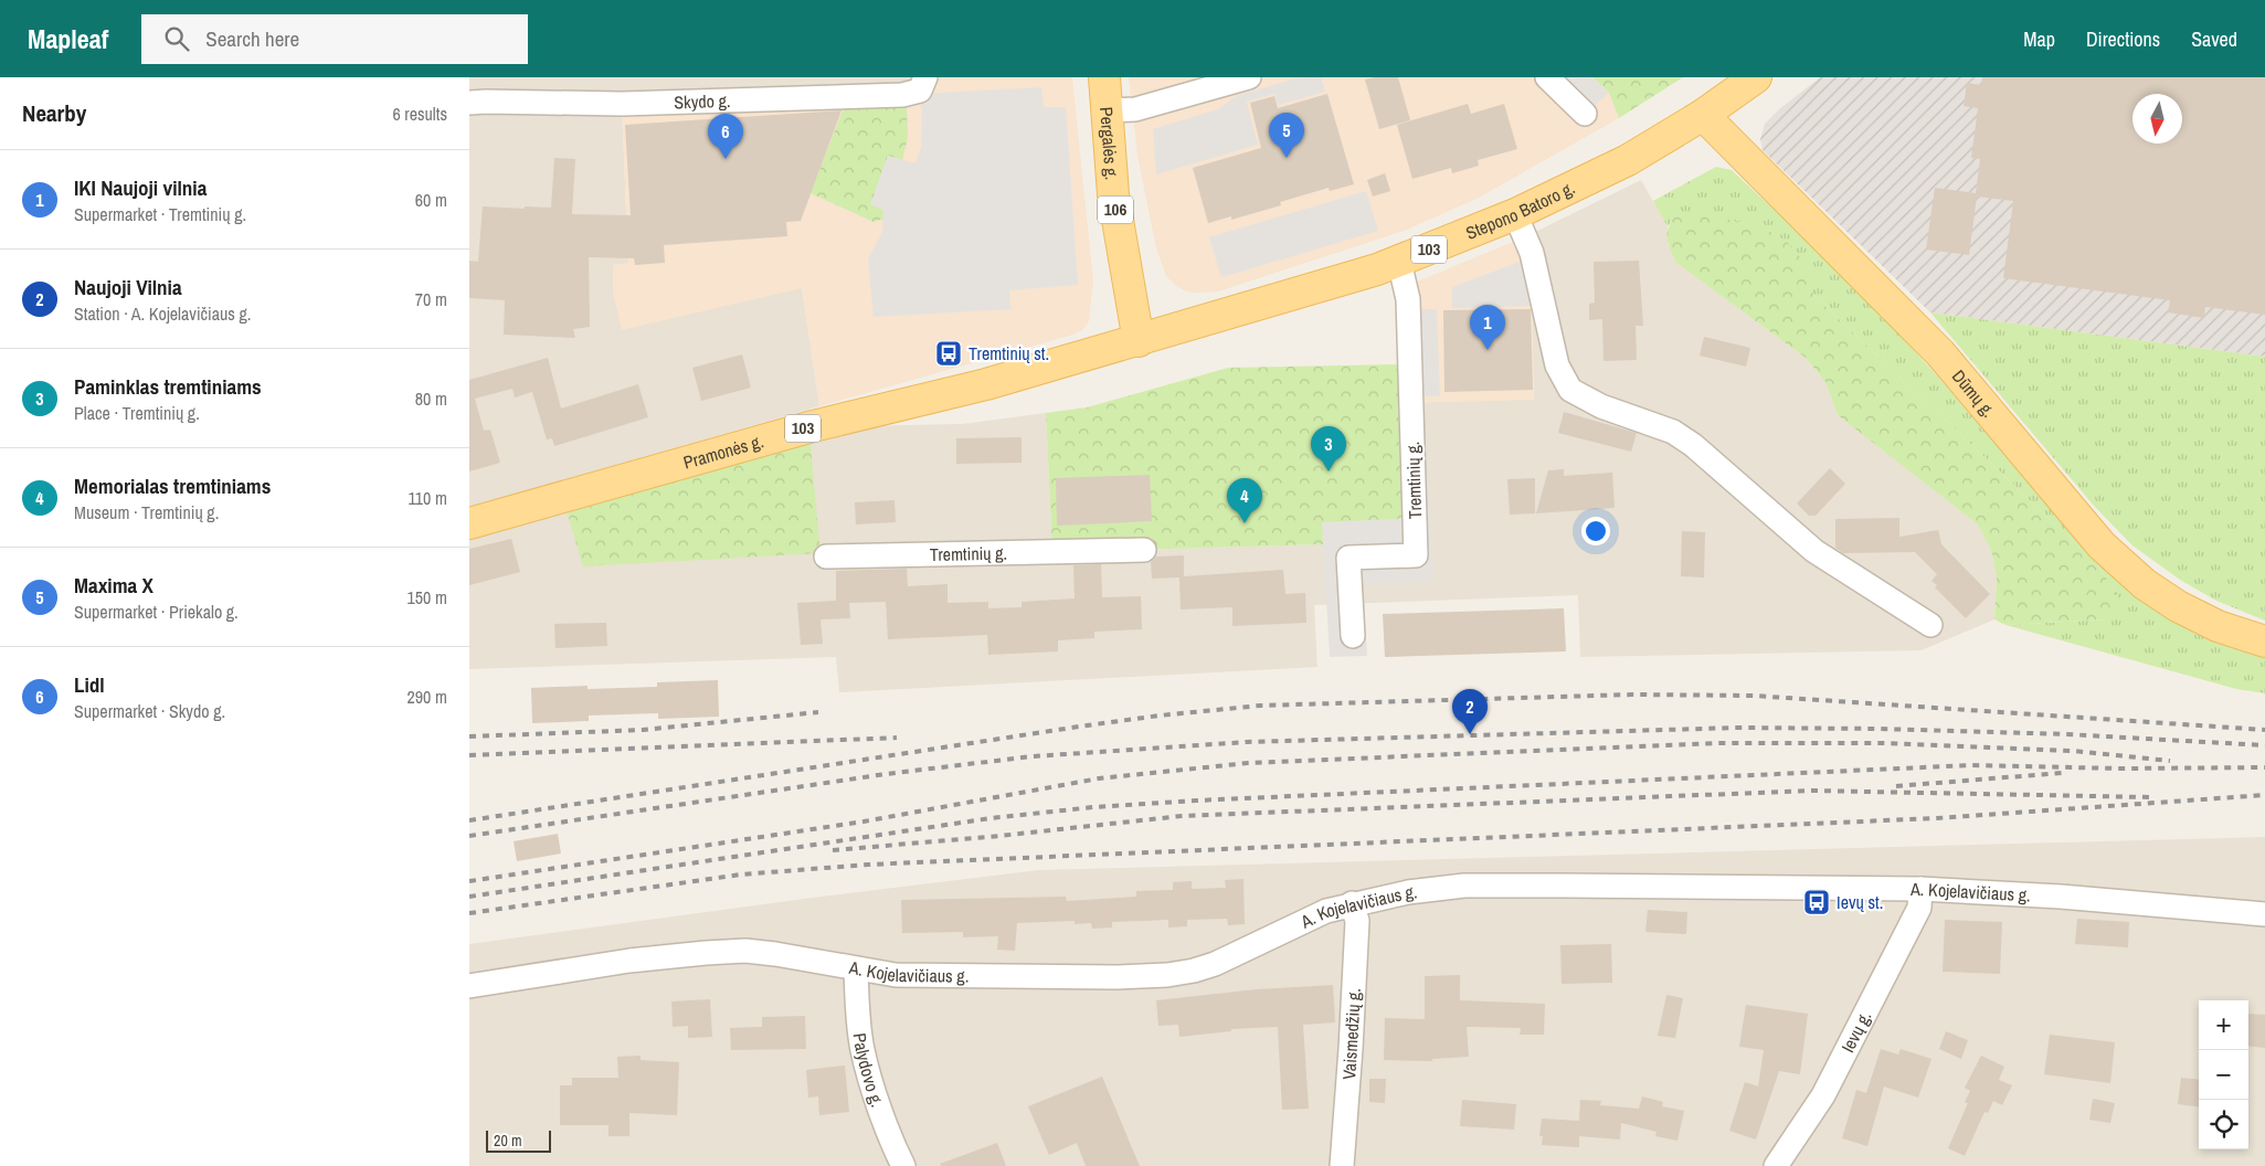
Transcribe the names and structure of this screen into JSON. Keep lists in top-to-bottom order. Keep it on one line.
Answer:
{"streets":{"main road":["Pergalės g.","106","Stepono Batoro g.","103","Dūmų g.","Pramonės g."],"street":["Skydo g.","Tremtinių g.","A. Kojelavičiaus g.","Ievų g.","Vaismedžių g.","Palydovo g."]},"crossings":[["Pergalės g.","Stepono Batoro g."],["Pergalės g.","Pramonės g."],["Stepono Batoro g.","Dūmų g."],["Stepono Batoro g.","Pramonės g."],["Stepono Batoro g.","Tremtinių g."],["A. Kojelavičiaus g.","Ievų g."],["A. Kojelavičiaus g.","Vaismedžių g."],["A. Kojelavičiaus g.","Palydovo g."]],"places":{"bus stop":["Tremtinių st.","Ievų st."]},"scale_bar":"20 m","north":"bottom","page":{"header":"Mapleaf","search":"Search here","nav":["Map","Directions","Saved"],"heading":["Nearby","6 results"],"pins":["5","6","1","3","4","2"],"list":[{"mark":"1","name":"IKI Naujoji vilnia","note":"Supermarket · Tremtinių g.","value":"60 m"},{"mark":"2","name":"Naujoji Vilnia","note":"Station · A. Kojelavičiaus g.","value":"70 m"},{"mark":"3","name":"Paminklas tremtiniams","note":"Place · Tremtinių g.","value":"80 m"},{"mark":"4","name":"Memorialas tremtiniams","note":"Museum · Tremtinių g.","value":"110 m"},{"mark":"5","name":"Maxima X","note":"Supermarket · Priekalo g.","value":"150 m"},{"mark":"6","name":"Lidl","note":"Supermarket · Skydo g.","value":"290 m"}],"map_buttons":["+","−"],"scale":"20 m"}}
